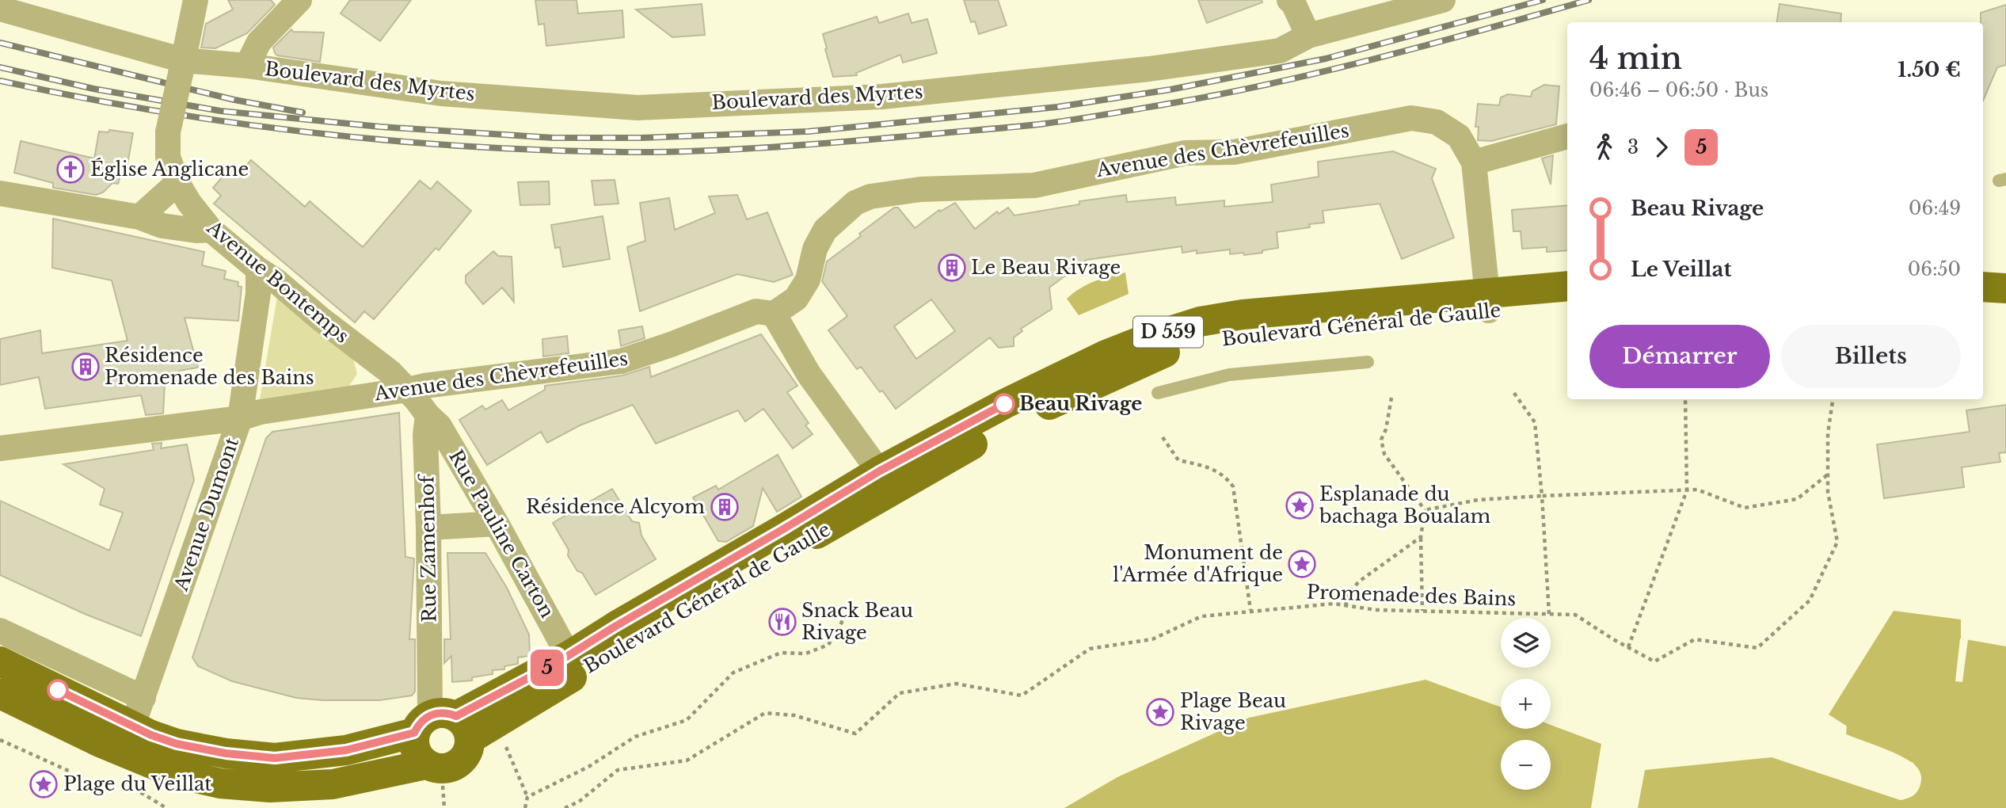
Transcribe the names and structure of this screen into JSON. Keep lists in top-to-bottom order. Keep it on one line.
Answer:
{"streets":{"main road":["Boulevard Général de Gaulle","D 559"],"street":["Boulevard des Myrtes","Avenue des Chèvrefeuilles","Avenue Bontemps","Avenue Dumont","Rue Pauline Carton","Rue Zamenhof"],"path":["Promenade des Bains"]},"crossings":[["Boulevard des Myrtes","Avenue Bontemps"],["Avenue des Chèvrefeuilles","Avenue Bontemps"],["Avenue des Chèvrefeuilles","Avenue Dumont"],["Avenue Bontemps","Avenue Dumont"],["Boulevard Général de Gaulle","Avenue Dumont"],["Boulevard Général de Gaulle","Rue Pauline Carton"],["Boulevard Général de Gaulle","Rue Zamenhof"],["Rue Pauline Carton","Rue Zamenhof"]],"places":{"church":["Église Anglicane"],"building":["Le Beau Rivage","Résidence Promenade des Bains","Résidence Alcyom"],"other":["Beau Rivage"],"place":["Esplanade du bachaga Boualam","Monument de l'Armée d'Afrique","Plage Beau Rivage","Plage du Veillat"],"restaurant":["Snack Beau Rivage"]},"lines":["bus line 5"],"page":{"on_map":"5","heading":["4 min","06:46 – 06:50 · Bus","1.50 €"],"legs":["3","5"],"list":[{"name":"Beau Rivage","value":"06:49"},{"name":"Le Veillat","value":"06:50"}],"buttons":["Démarrer","Billets"],"map_buttons":["+","−"]}}
